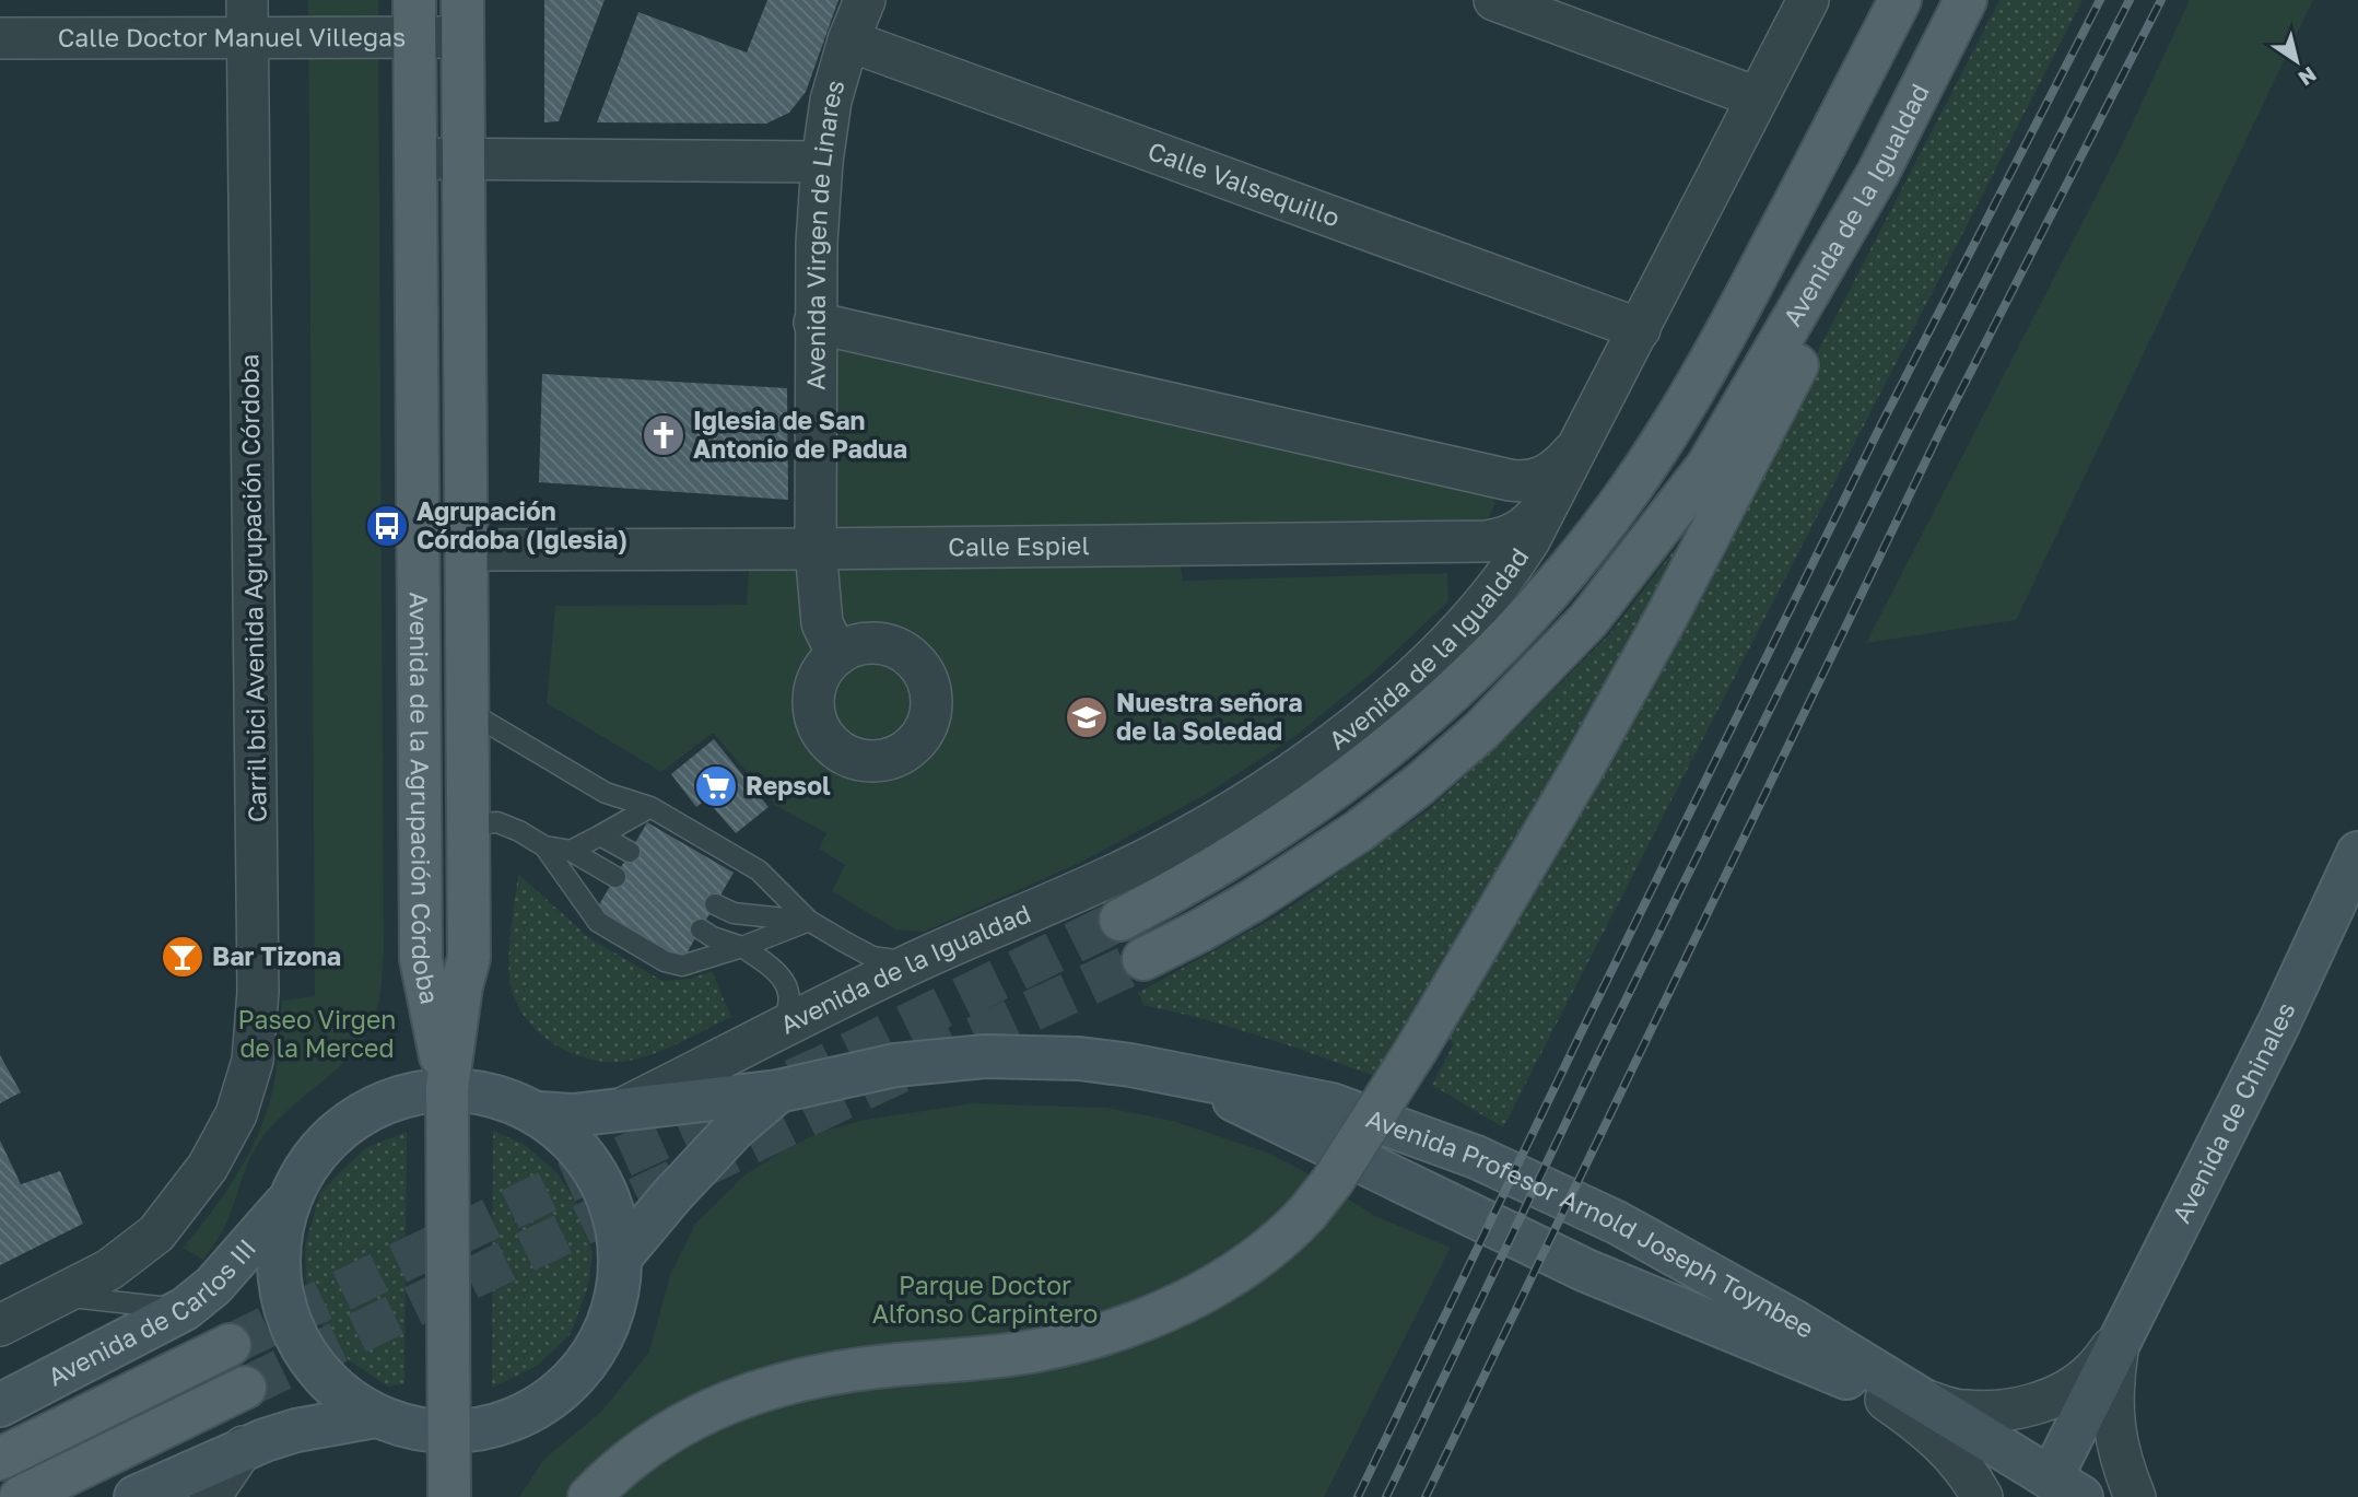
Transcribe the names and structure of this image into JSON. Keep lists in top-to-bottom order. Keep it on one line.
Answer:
{"streets":{"main road":["Avenida de la Igualdad","Avenida de la Agrupación Córdoba","Avenida de Chinales","Avenida Profesor Arnold Joseph Toynbee","Avenida de Carlos III"],"street":["Calle Doctor Manuel Villegas","Calle Valsequillo","Avenida Virgen de Linares","Calle Espiel","Carril bici Avenida Agrupación Córdoba"]},"crossings":[["Calle Doctor Manuel Villegas","Carril bici Avenida Agrupación Córdoba"],["Calle Doctor Manuel Villegas","Avenida de la Agrupación Córdoba"],["Calle Valsequillo","Avenida de la Igualdad"],["Calle Valsequillo","Avenida Virgen de Linares"],["Avenida de la Igualdad","Calle Espiel"],["Avenida de la Igualdad","Avenida Profesor Arnold Joseph Toynbee"],["Avenida Virgen de Linares","Calle Espiel"],["Calle Espiel","Avenida de la Agrupación Córdoba"],["Avenida de Chinales","Avenida Profesor Arnold Joseph Toynbee"]],"parks":["Paseo Virgen de la Merced","Parque Doctor Alfonso Carpintero"],"places":{"church":["Iglesia de San Antonio de Padua"],"bus stop":["Agrupación Córdoba (Iglesia)"],"school or university":["Nuestra señora de la Soledad"],"supermarket":["Repsol"],"bar":["Bar Tizona"]},"north":"bottom right"}
